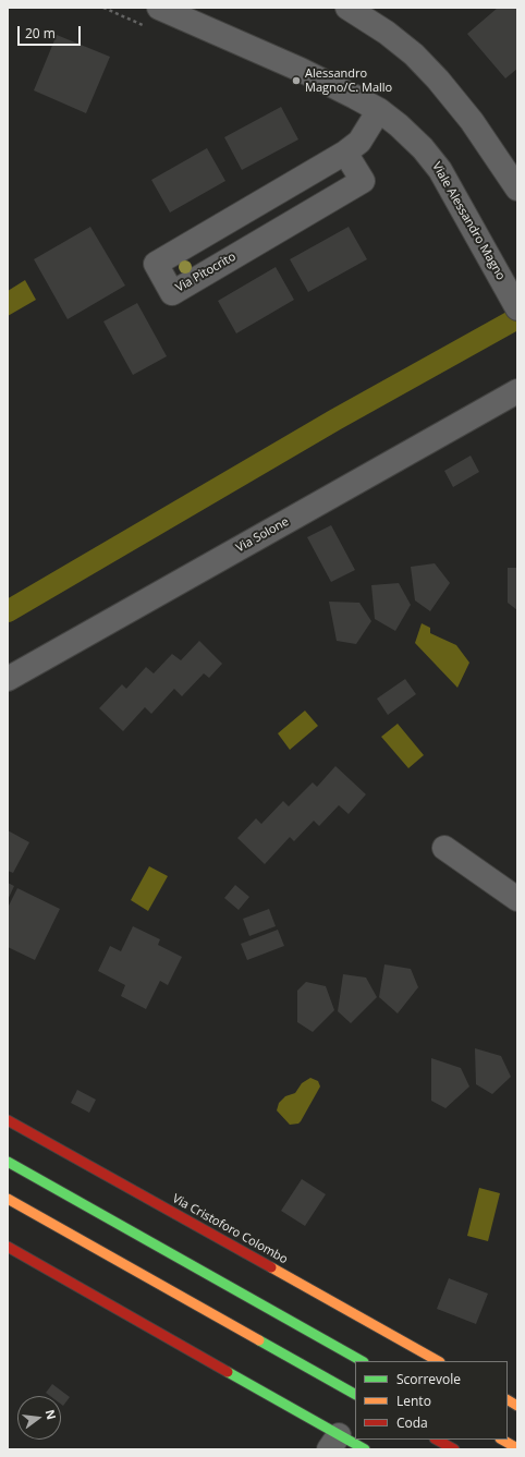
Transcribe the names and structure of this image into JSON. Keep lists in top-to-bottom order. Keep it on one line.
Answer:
{"streets":{"street":["Viale Alessandro Magno","Via Pitocrito","Via Solone","Via Cristoforo Colombo"]},"crossings":[["Viale Alessandro Magno","Via Pitocrito"]],"places":["Alessandro Magno/C. Mallo"],"legend":["Scorrevole","Lento","Coda"],"scale_bar":"20 m","north":"right"}
